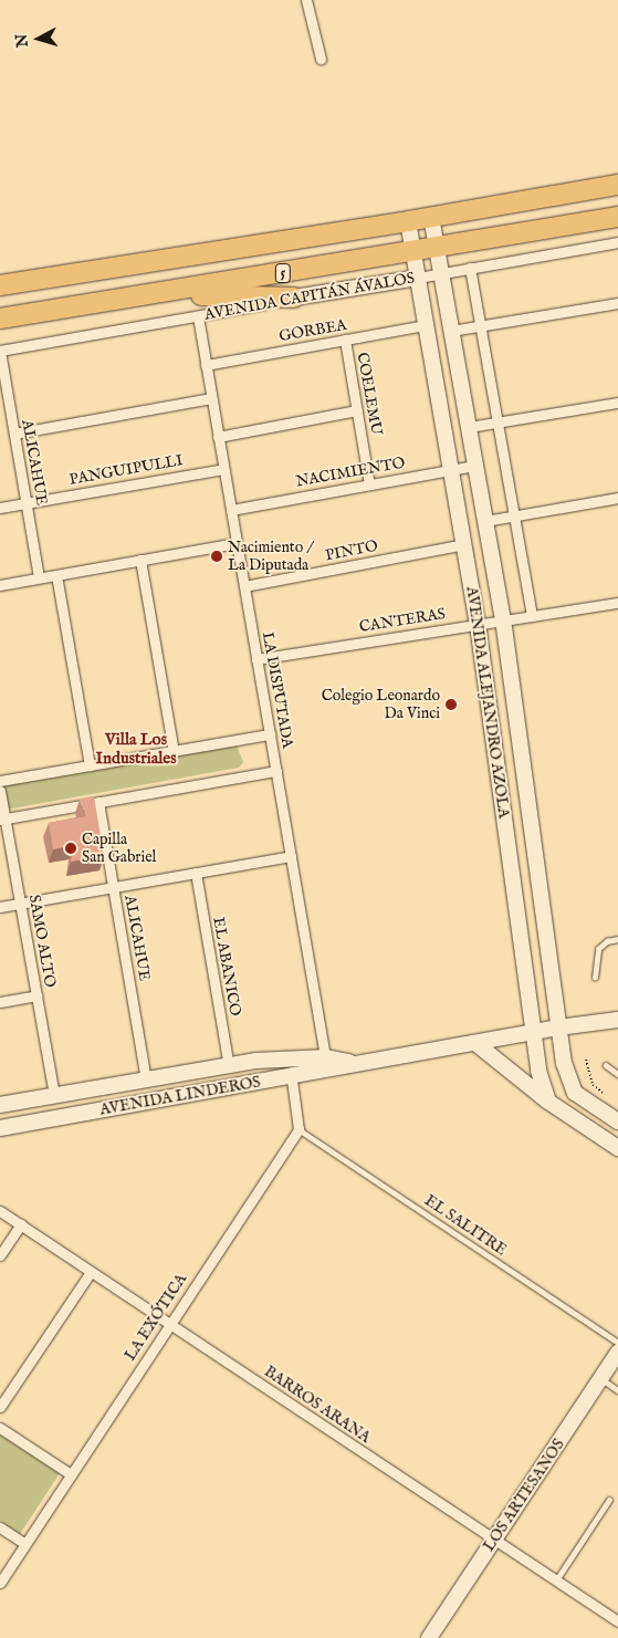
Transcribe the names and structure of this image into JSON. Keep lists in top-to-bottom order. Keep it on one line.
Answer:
{"streets":{"highway":["5","AVENIDA CAPITÁN ÁVALOS"],"main road":["AVENIDA ALEJANDRO AZOLA","AVENIDA LINDEROS","LOS ARTESANOS"],"street":["GORBEA","COELEMU","ALICAHUE","PANGUIPULLI","NACIMIENTO","PINTO","CANTERAS","LA DISPUTADA","SAMO ALTO","EL ABANICO","LA EXÓTICA","BARROS ARANA"],"lane":["EL SALITRE"]},"crossings":[["5","AVENIDA ALEJANDRO AZOLA"],["AVENIDA CAPITÁN ÁVALOS","ALICAHUE"],["AVENIDA CAPITÁN ÁVALOS","LA DISPUTADA"],["AVENIDA CAPITÁN ÁVALOS","AVENIDA ALEJANDRO AZOLA"],["GORBEA","COELEMU"],["GORBEA","LA DISPUTADA"],["GORBEA","AVENIDA ALEJANDRO AZOLA"],["COELEMU","NACIMIENTO"],["ALICAHUE","PANGUIPULLI"],["ALICAHUE","AVENIDA LINDEROS"],["PANGUIPULLI","LA DISPUTADA"],["NACIMIENTO","LA DISPUTADA"],["NACIMIENTO","AVENIDA ALEJANDRO AZOLA"],["PINTO","LA DISPUTADA"],["PINTO","AVENIDA ALEJANDRO AZOLA"],["CANTERAS","LA DISPUTADA"],["CANTERAS","AVENIDA ALEJANDRO AZOLA"],["LA DISPUTADA","AVENIDA LINDEROS"],["AVENIDA ALEJANDRO AZOLA","AVENIDA LINDEROS"],["SAMO ALTO","AVENIDA LINDEROS"],["EL ABANICO","AVENIDA LINDEROS"],["EL SALITRE","LA EXÓTICA"],["LA EXÓTICA","BARROS ARANA"],["BARROS ARANA","LOS ARTESANOS"]],"districts":["Villa Los Industriales"],"places":["Nacimiento / La Diputada","Colegio Leonardo Da Vinci","Capilla San Gabriel"],"north":"left"}
